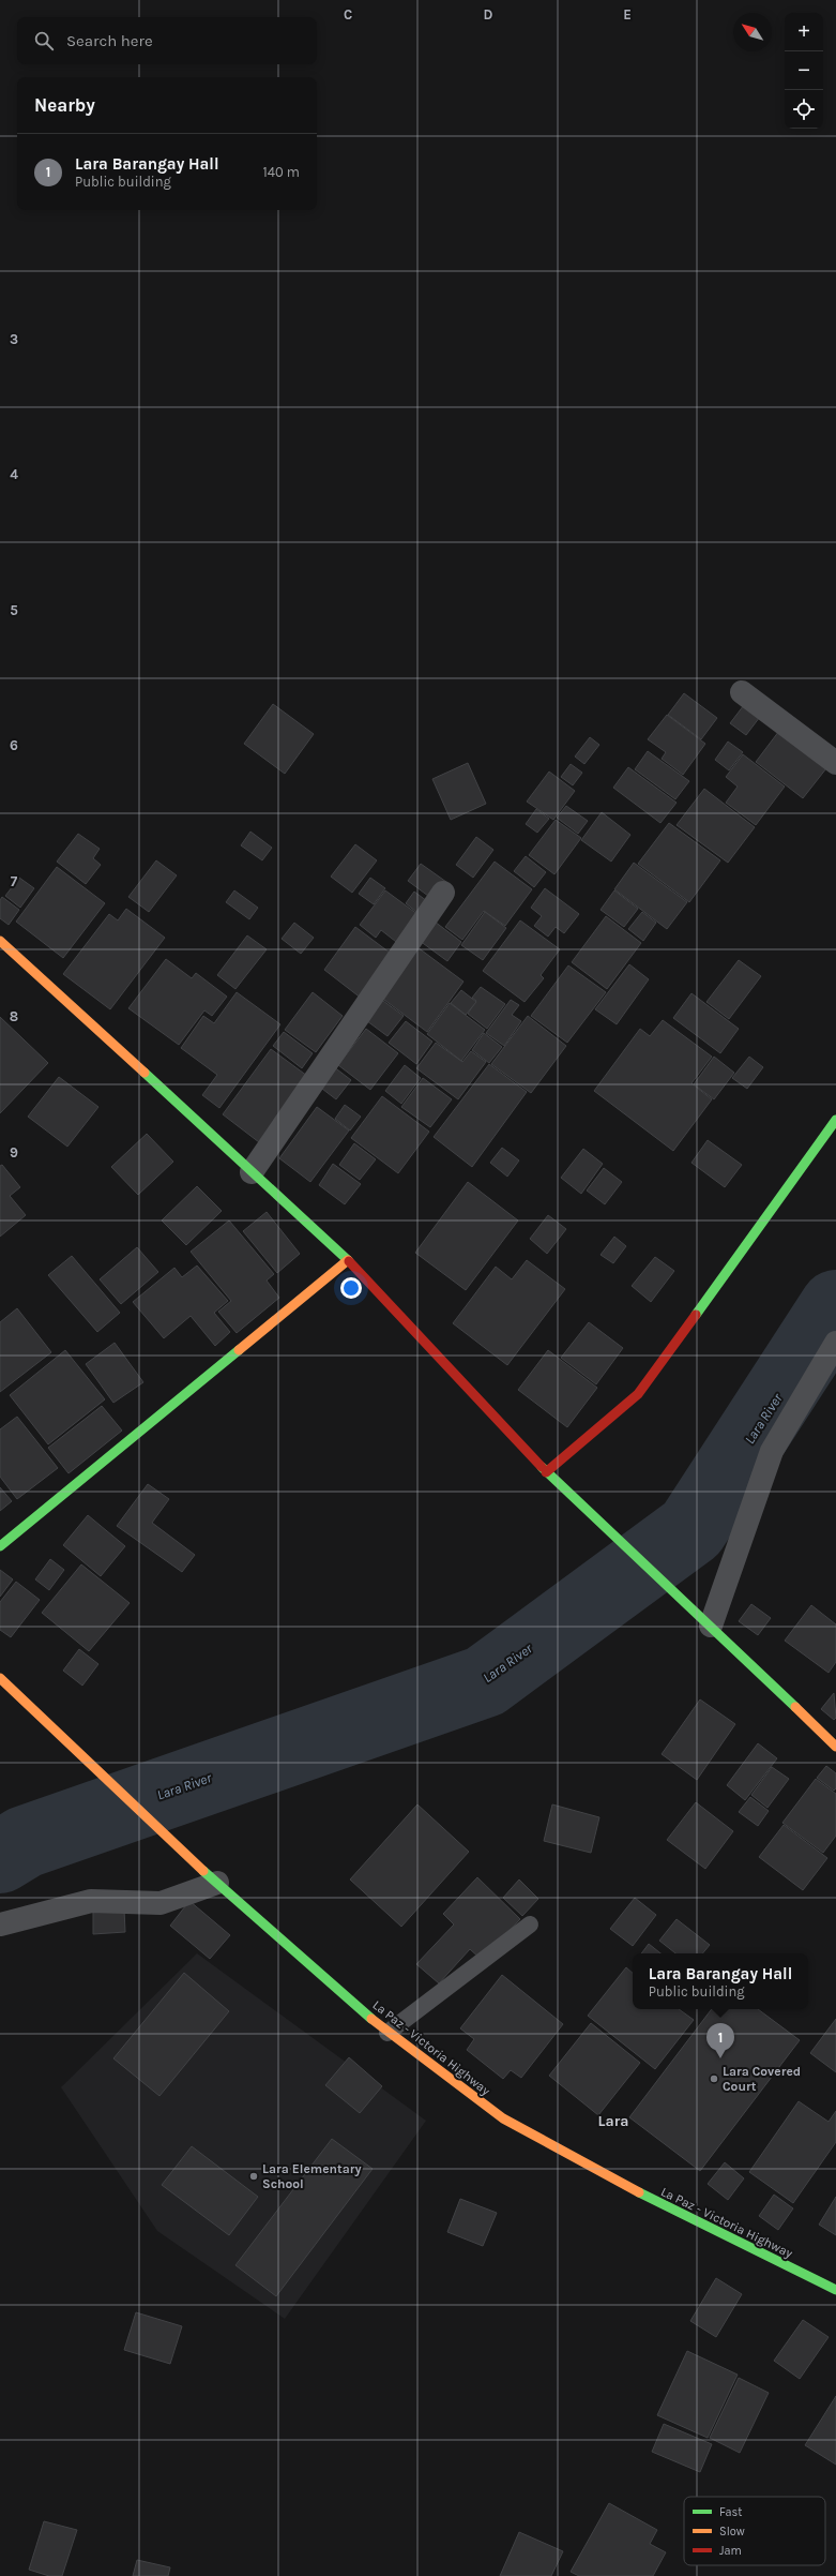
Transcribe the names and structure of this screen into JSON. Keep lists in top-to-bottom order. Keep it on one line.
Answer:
{"streets":{"street":["La Paz - Victoria Highway"]},"districts":["Lara"],"water":["Lara River"],"places":["Lara Covered Court","Lara Elementary School"],"legend":["Fast","Slow","Jam"],"north":"top left","page":{"map_buttons":["+","−"],"search":"Search here","heading":"Nearby","list":[{"mark":"1","name":"Lara Barangay Hall","note":"Public building","value":"140 m"}],"popup":["Lara Barangay Hall","Public building"],"pins":"1"},"grid":{"columns":["C","D","E"],"rows":["3","4","5","6","7","8","9"]}}
